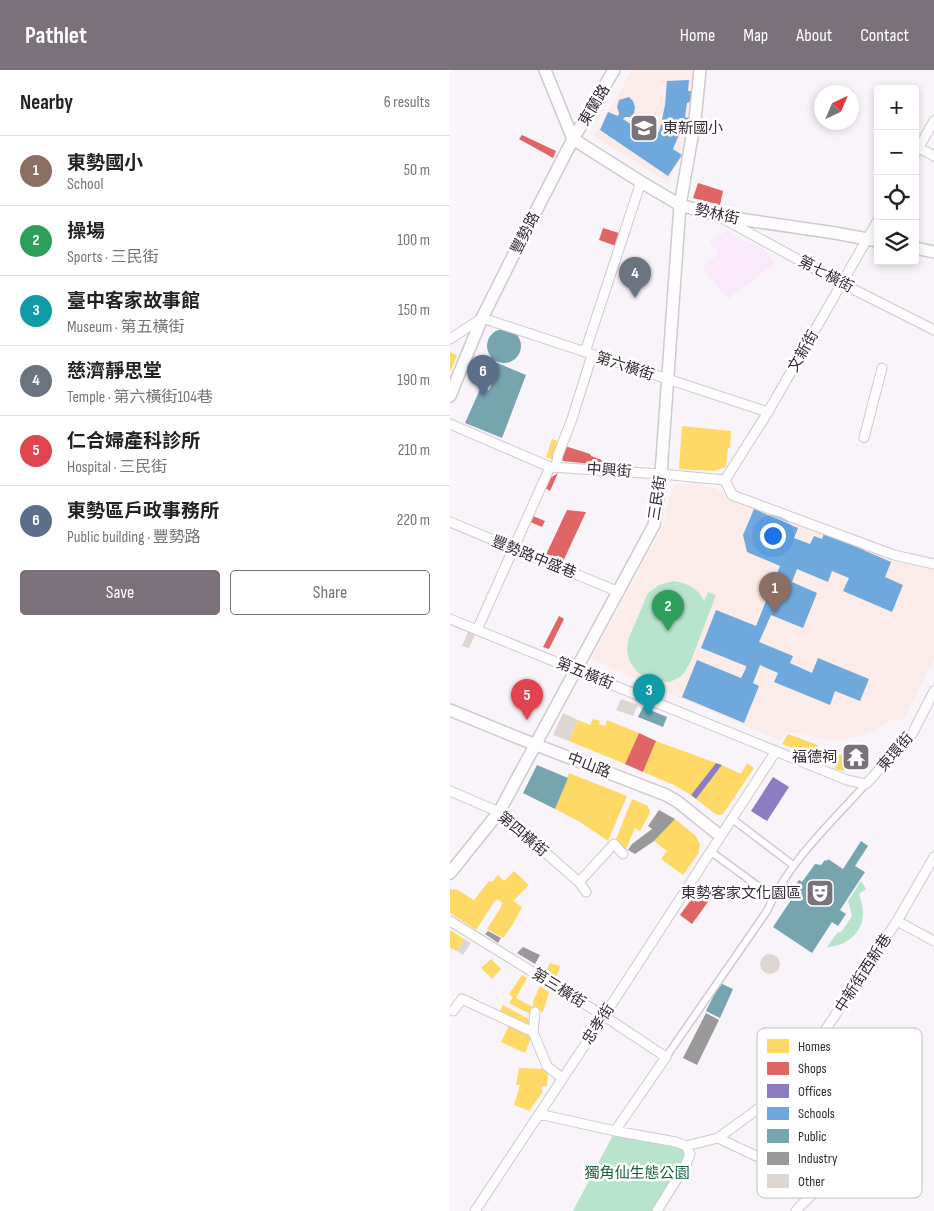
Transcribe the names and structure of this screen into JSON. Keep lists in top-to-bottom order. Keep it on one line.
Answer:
{"streets":{"street":["東蘭路","勢林街","豐勢路","第七橫街","文新街","第六橫街","中興街","三民街","豐勢路中盛巷","第五橫街","東環街","中山路","第四橫街","中新街西新巷","第三橫街","忠孝街"]},"crossings":[["東蘭路","勢林街"],["東蘭路","豐勢路"],["勢林街","豐勢路"],["勢林街","第七橫街"],["勢林街","文新街"],["勢林街","三民街"],["豐勢路","第六橫街"],["第七橫街","文新街"],["文新街","第六橫街"],["文新街","中興街"],["第六橫街","三民街"],["中興街","三民街"],["三民街","豐勢路中盛巷"],["三民街","第五橫街"],["三民街","中山路"],["三民街","第四橫街"],["中山路","忠孝街"],["第三橫街","忠孝街"]],"parks":["獨角仙生態公園"],"places":{"school or university":["東新國小"],"temple":["福德祠"],"theatre":["東勢客家文化園區"]},"legend":["Homes","Shops","Offices","Schools","Public","Industry","Other"],"north":"top right","page":{"header":"Pathlet","nav":["Home","Map","About","Contact"],"heading":["Nearby","6 results"],"map_buttons":["+","−"],"list":[{"mark":"1","name":"東勢國小","note":"School","value":"50 m"},{"mark":"2","name":"操場","note":"Sports · 三民街","value":"100 m"},{"mark":"3","name":"臺中客家故事館","note":"Museum · 第五橫街","value":"150 m"},{"mark":"4","name":"慈濟靜思堂","note":"Temple · 第六橫街104巷","value":"190 m"},{"mark":"5","name":"仁合婦產科診所","note":"Hospital · 三民街","value":"210 m"},{"mark":"6","name":"東勢區戶政事務所","note":"Public building · 豐勢路","value":"220 m"}],"pins":["4","6","1","2","3","5"],"buttons":["Save","Share"]}}
